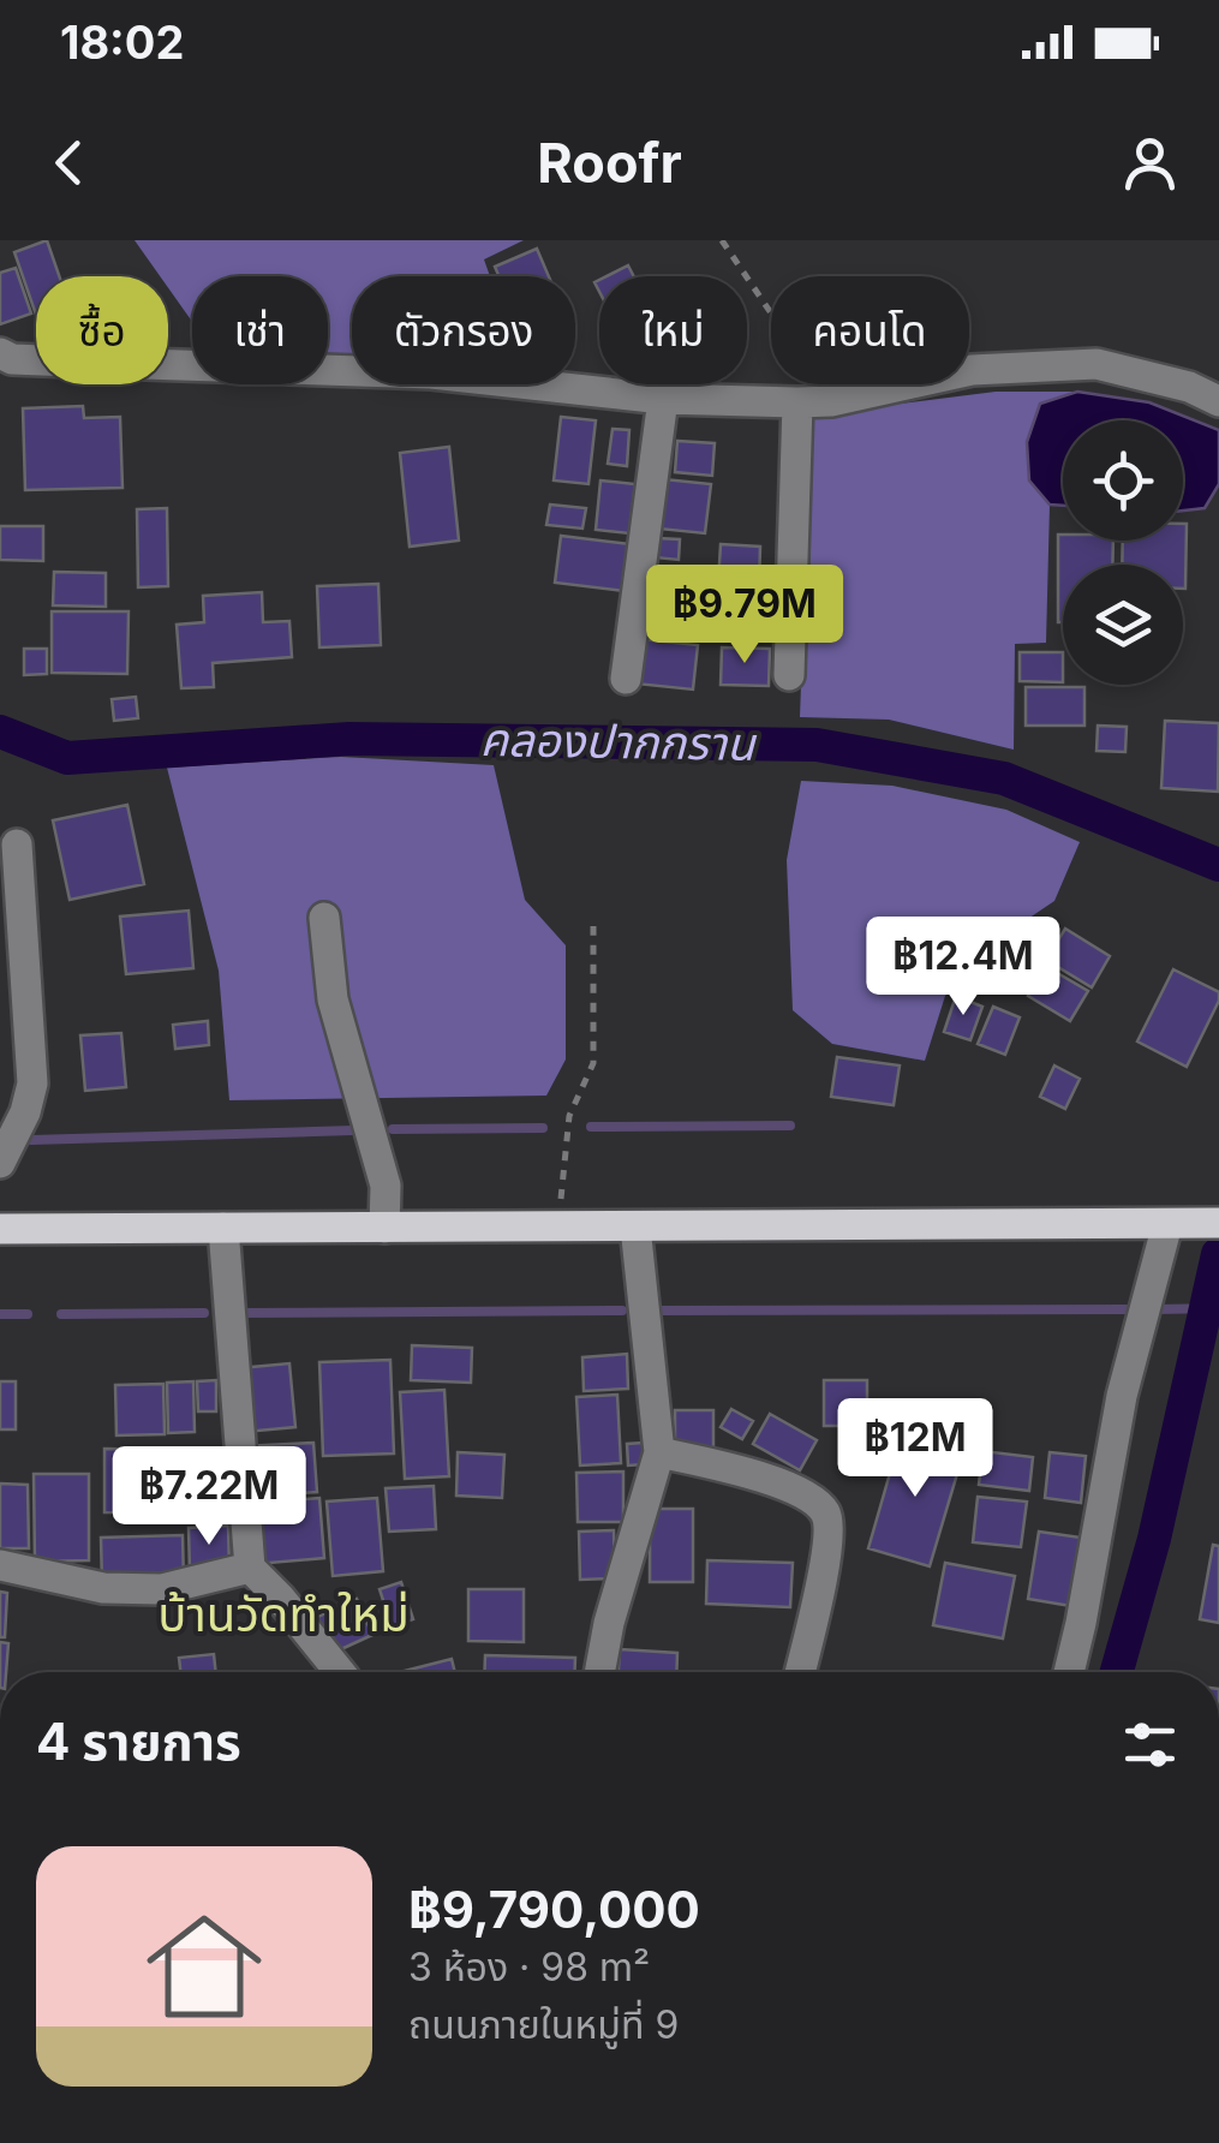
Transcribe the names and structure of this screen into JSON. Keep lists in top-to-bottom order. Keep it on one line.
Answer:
{"districts":["บ้านวัดทำใหม่"],"water":["คลองปากกราน"],"page":{"status":"18:02","header":"Roofr","chip":["ซื้อ","เช่า","ตัวกรอง","ใหม่","คอนโด"],"price":["฿9.79M","฿12.4M","฿12M","฿7.22M"],"heading":"4 รายการ","list":[{"name":"฿9,790,000","note":"3 ห้อง · 98 m² · ถนนภายในหมู่ที่ 9"}]}}
